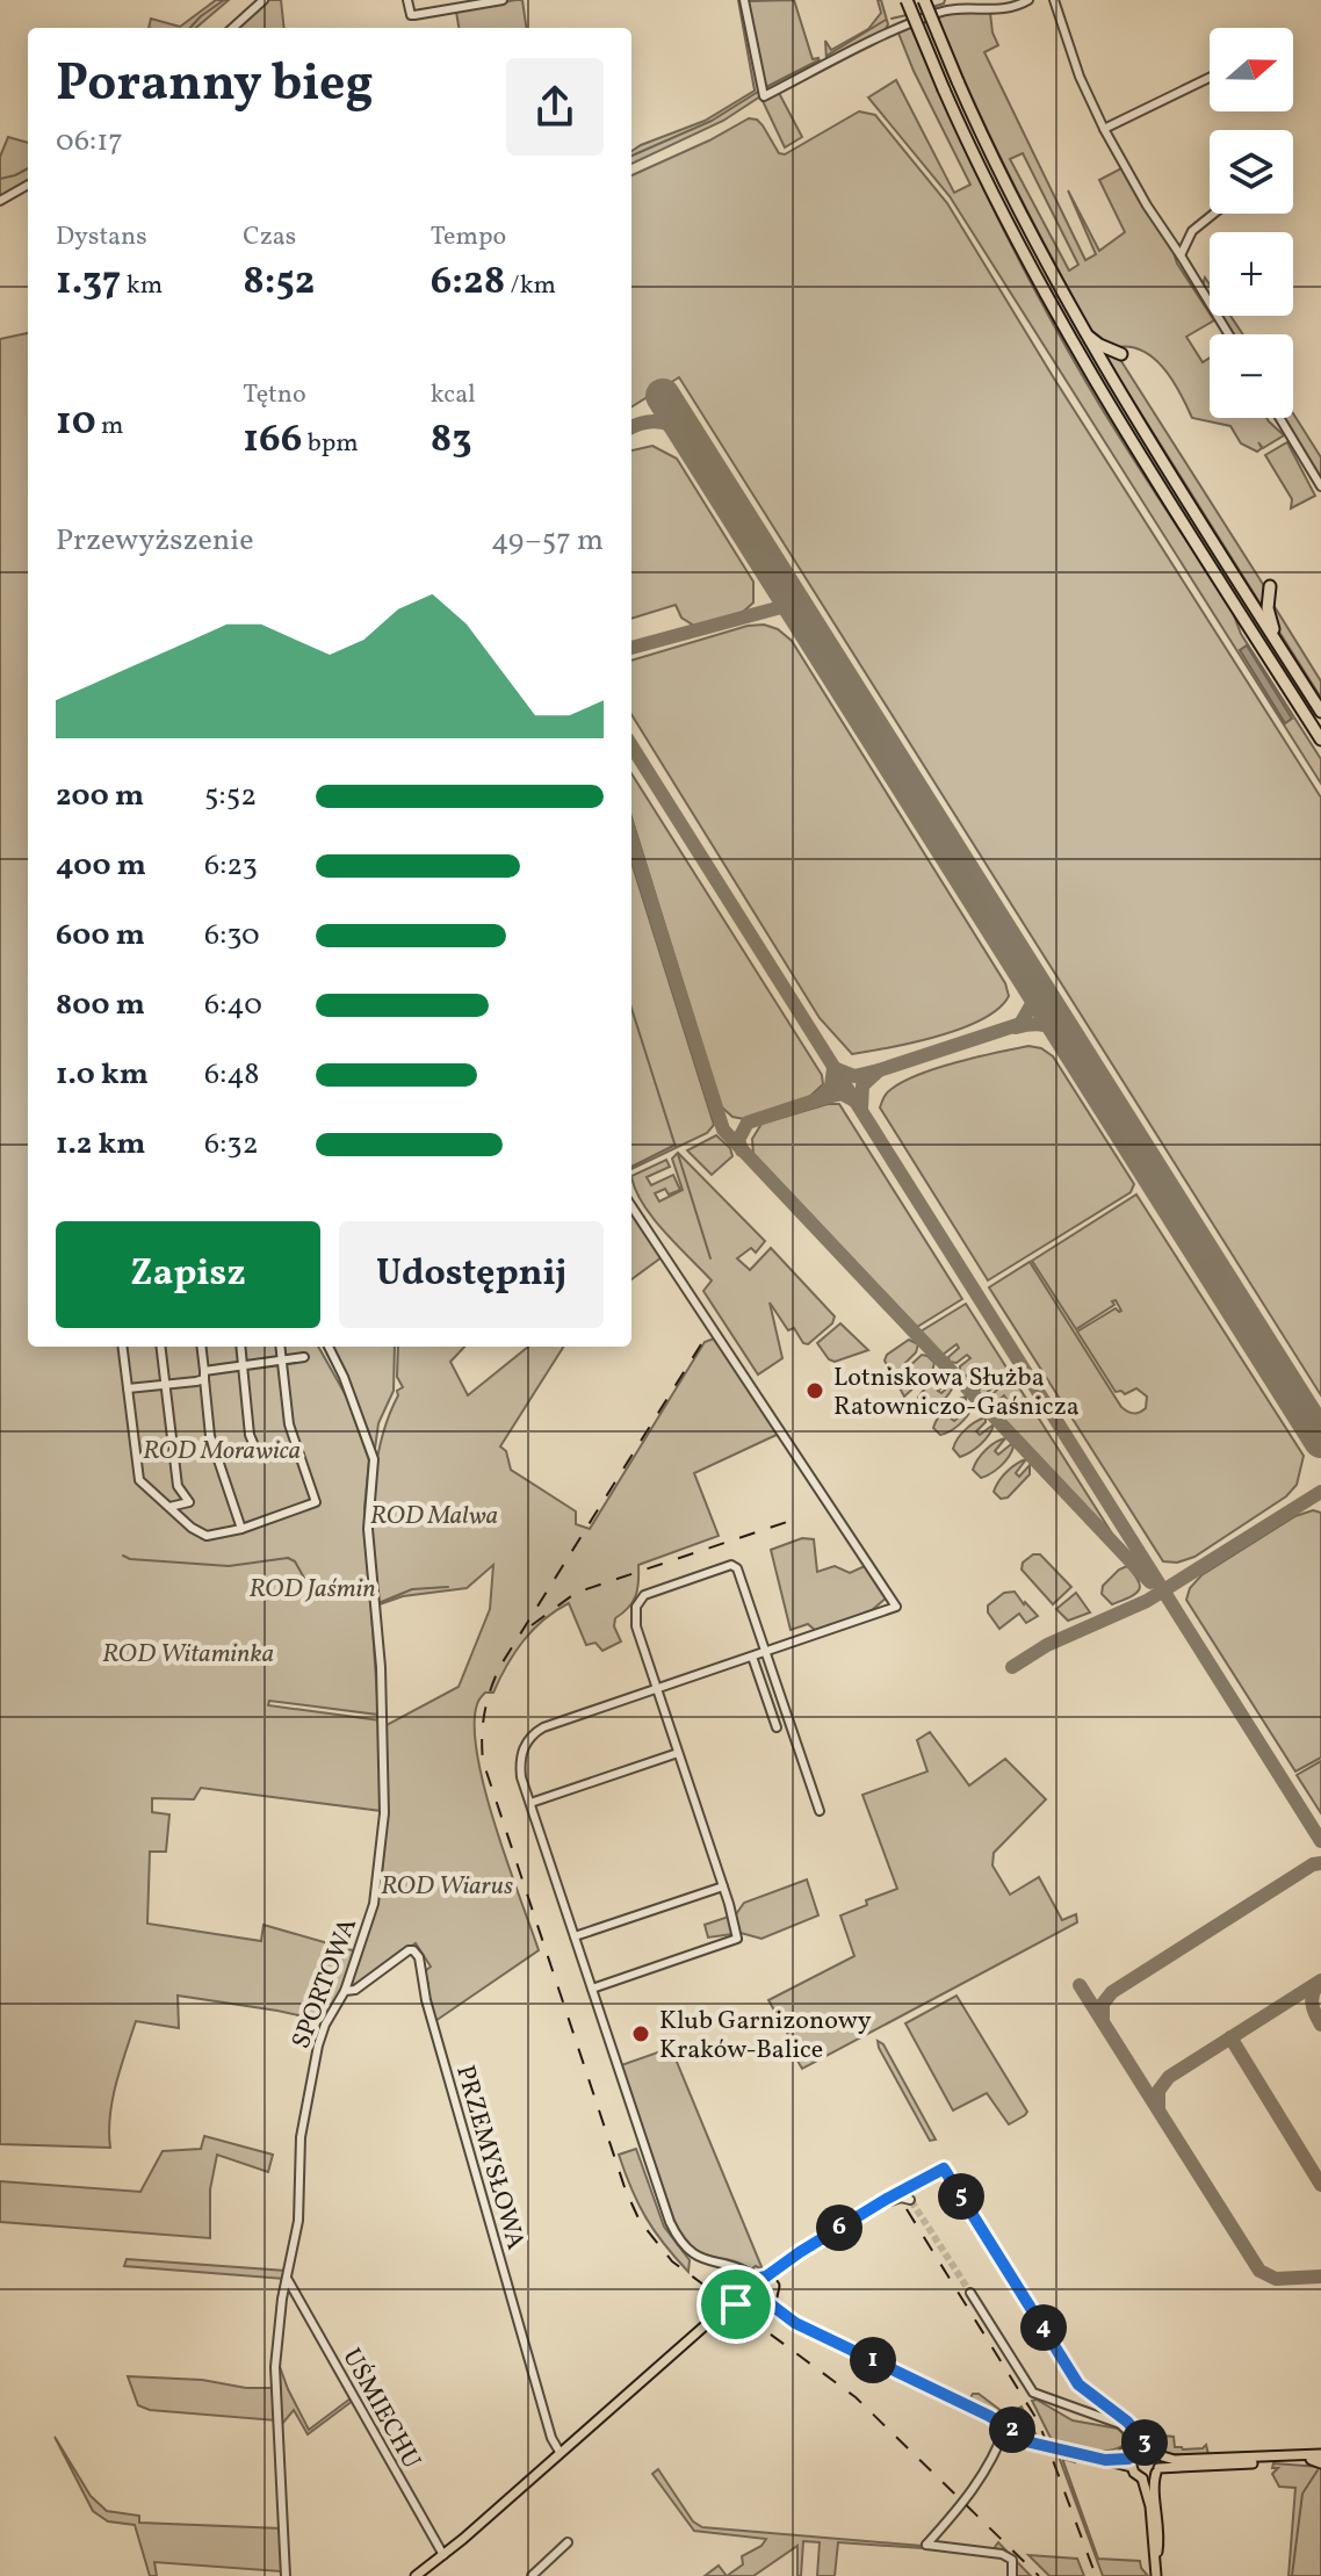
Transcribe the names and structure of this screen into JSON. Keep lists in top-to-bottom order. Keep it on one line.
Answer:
{"streets":{"street":["SPORTOWA","PRZEMYSŁOWA","UŚMIECHU"]},"crossings":[["SPORTOWA","PRZEMYSŁOWA"],["SPORTOWA","UŚMIECHU"]],"parks":["ROD Morawica","ROD Malwa","ROD Jaśmin","ROD Witaminka","ROD Wiarus"],"places":["Lotniskowa Służba Ratowniczo-Gaśnicza","Klub Garnizonowy Kraków-Balice"],"north":"right","page":{"map_buttons":["+","−"],"heading":["Poranny bieg","06:17"],"stats":[["Dystans","1.37 km"],["Czas","8:52"],["Tempo","6:28 /km"],["10 m"],["Tętno","166 bpm"],["kcal","83"]],"chart":["Przewyższenie","49–57 m"],"list":[{"name":"200 m","note":"5:52"},{"name":"400 m","note":"6:23"},{"name":"600 m","note":"6:30"},{"name":"800 m","note":"6:40"},{"name":"1.0 km","note":"6:48"},{"name":"1.2 km","note":"6:32"}],"buttons":["Zapisz","Udostępnij"],"pins":["5","6","4","1","2","3"]}}
